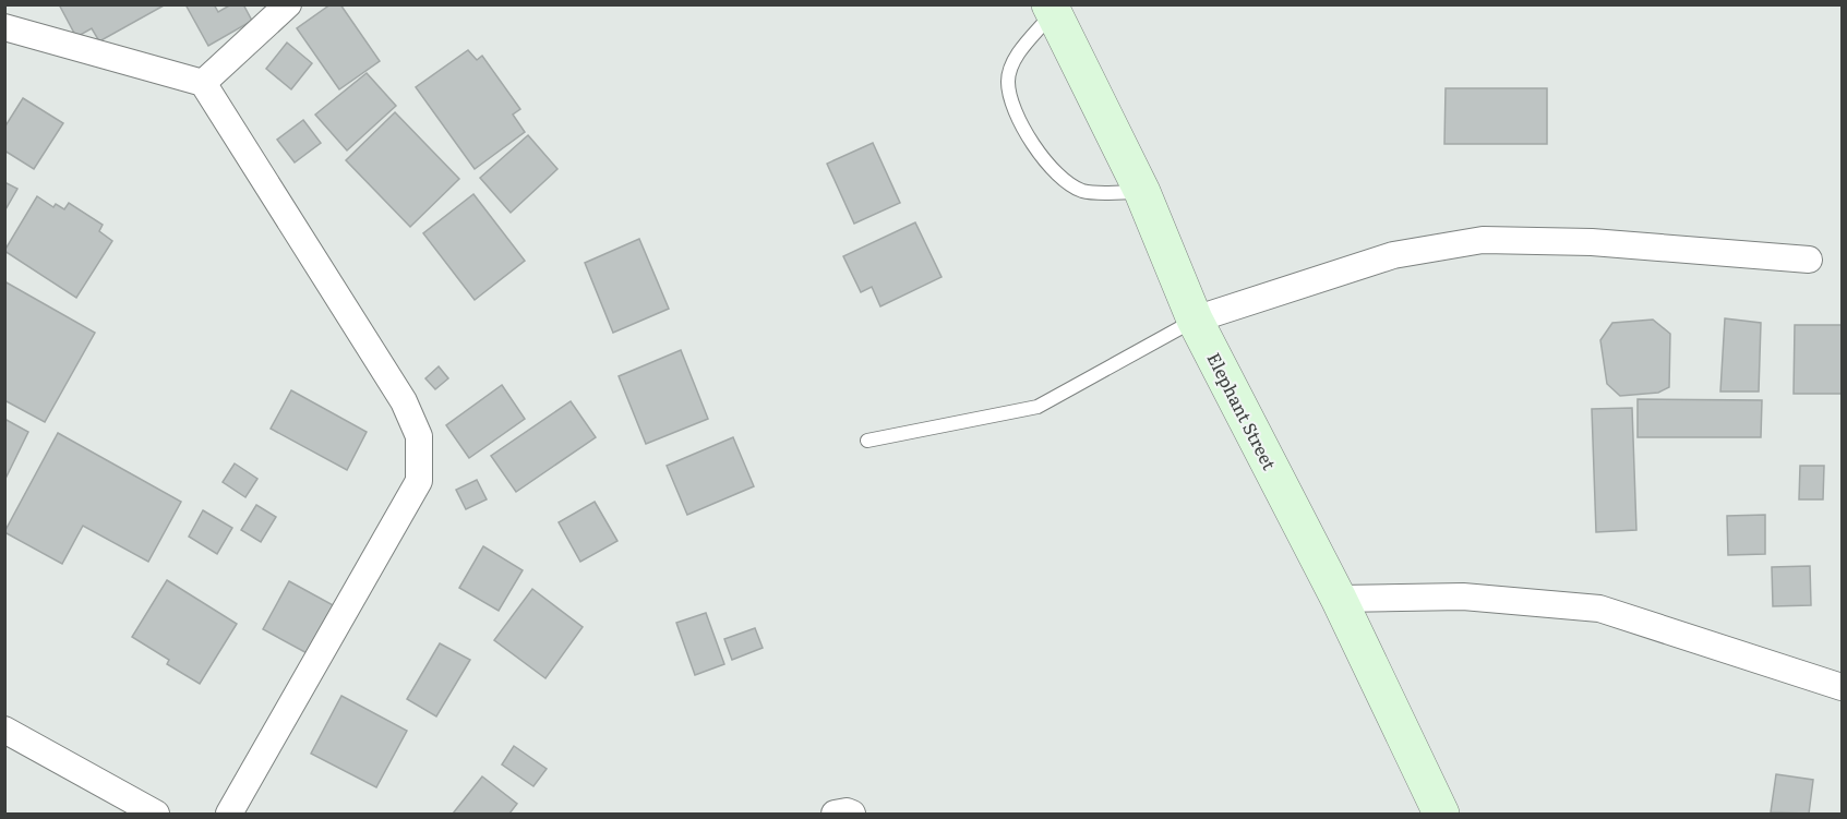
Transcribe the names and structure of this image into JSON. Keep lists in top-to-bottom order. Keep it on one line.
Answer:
{"streets":{"main road":["Elephant Street"]}}
